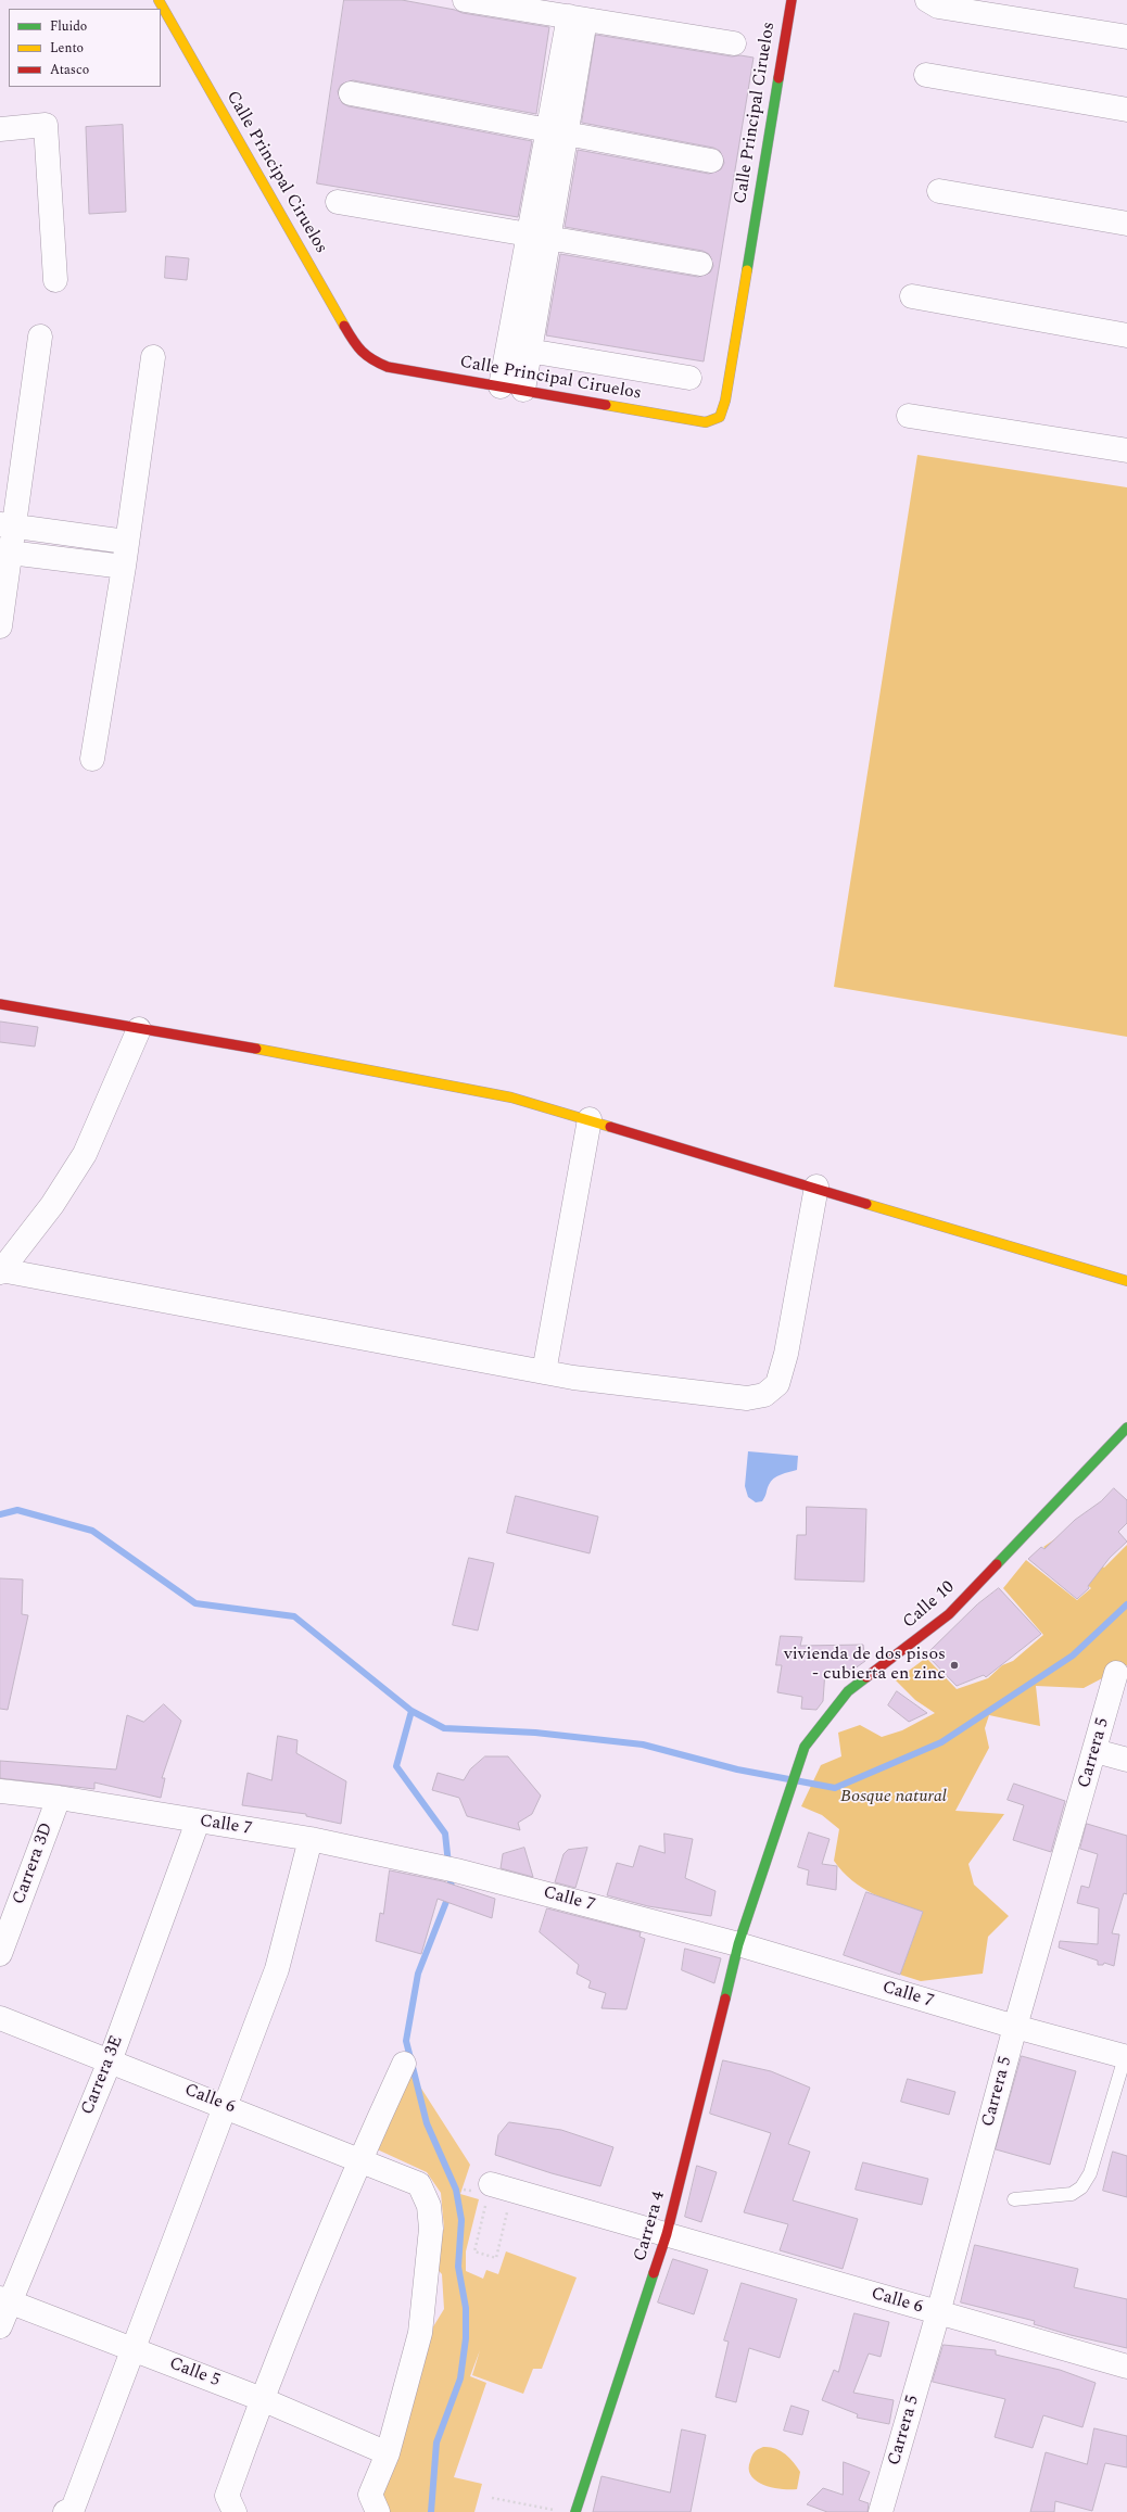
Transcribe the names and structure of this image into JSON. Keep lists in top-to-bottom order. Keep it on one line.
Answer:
{"streets":{"street":["Calle Principal Ciruelos","Calle 10","Carrera 5","Calle 7","Carrera 3D","Carrera 3E","Calle 6","Carrera 4","Calle 5"]},"crossings":[["Calle 10","Calle 7"],["Calle 10","Carrera 4"],["Carrera 5","Calle 7"],["Carrera 5","Calle 6"],["Calle 7","Carrera 3D"],["Calle 7","Carrera 3E"],["Calle 7","Carrera 4"],["Carrera 3E","Calle 6"],["Carrera 3E","Calle 5"],["Calle 6","Carrera 4"],["Calle 6","Calle 5"]],"parks":["Bosque natural"],"places":["vivienda de dos pisos - cubierta en zinc"],"legend":["Fluido","Lento","Atasco"]}
